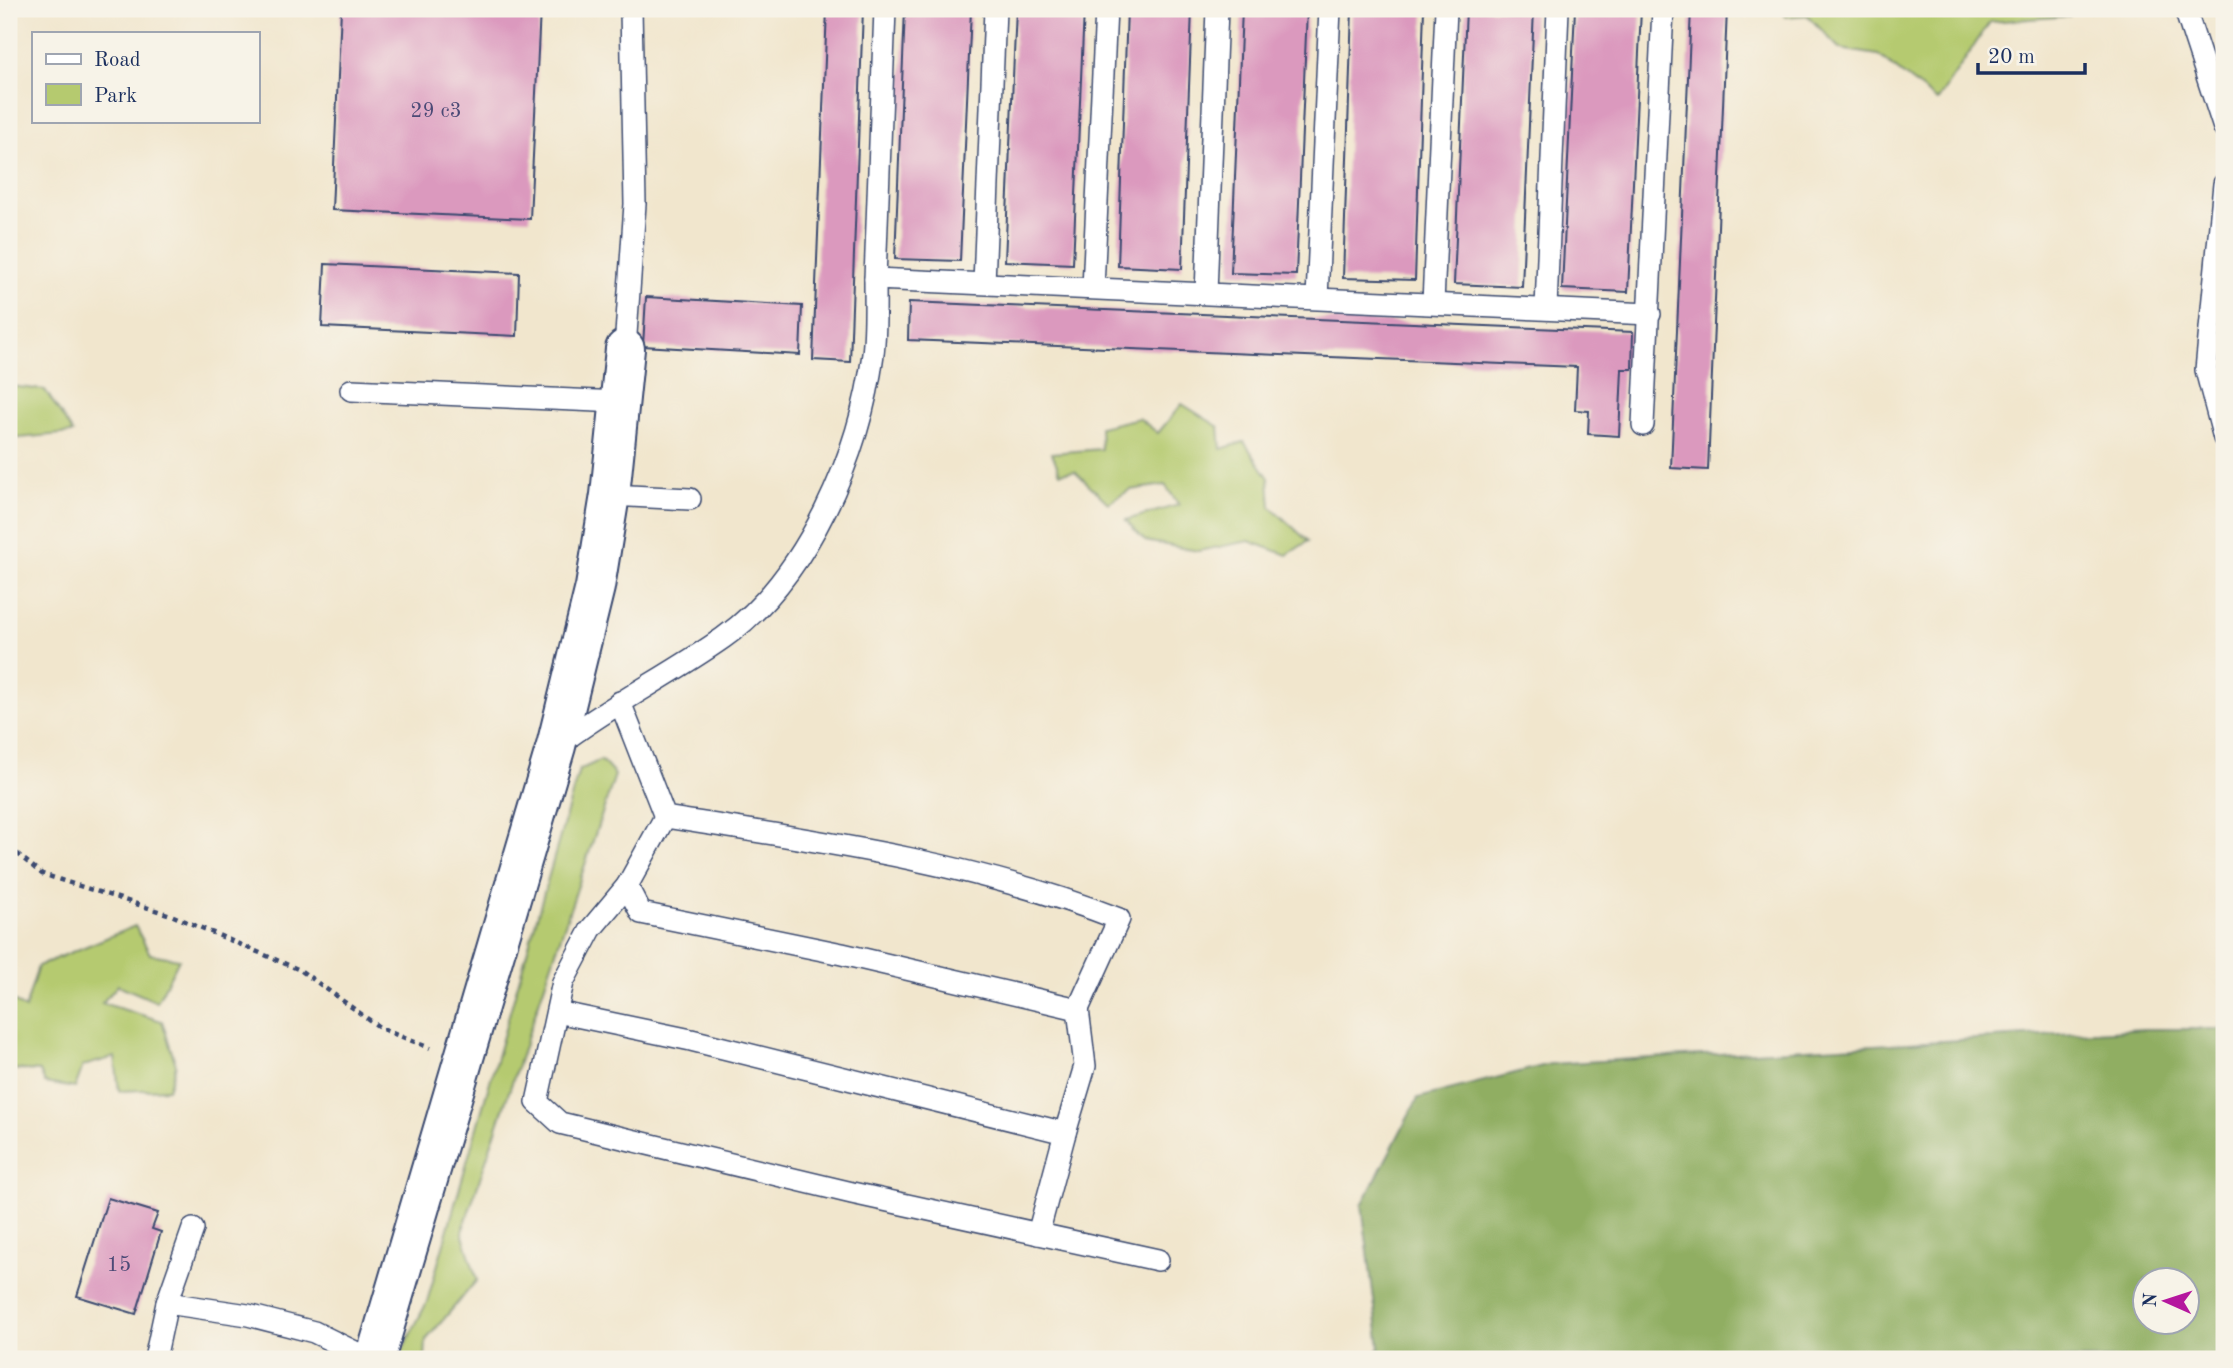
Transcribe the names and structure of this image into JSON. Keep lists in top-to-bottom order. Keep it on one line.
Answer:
{"house_numbers":["29 с3","15"],"legend":["Road","Park"],"scale_bar":"20 m","north":"left"}
